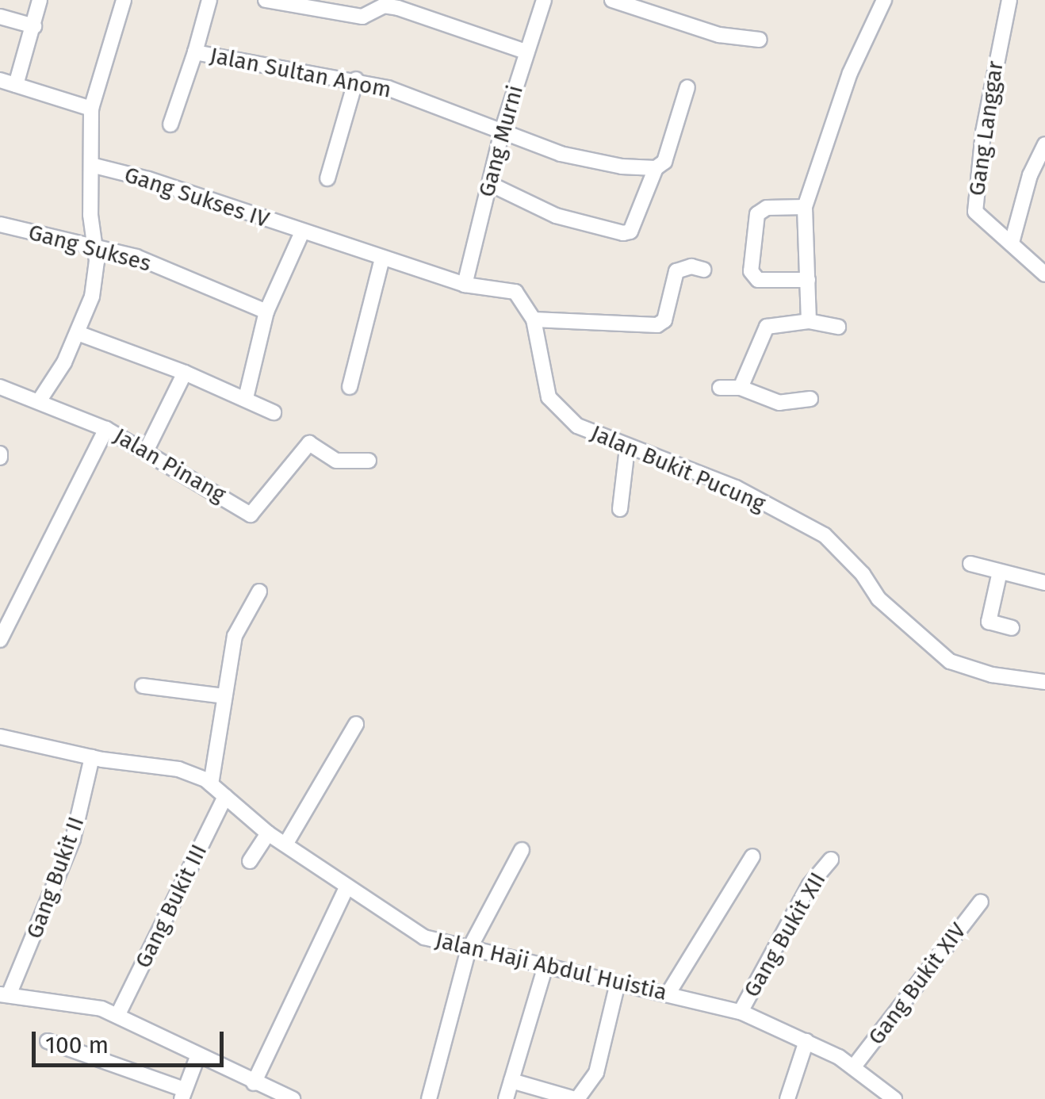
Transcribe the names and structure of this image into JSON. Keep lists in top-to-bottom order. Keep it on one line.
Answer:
{"streets":{"street":["Jalan Sultan Anom","Gang Langgar","Gang Murni","Gang Sukses IV","Gang Sukses","Jalan Pinang","Jalan Bukit Pucung","Gang Bukit II","Gang Bukit III","Gang Bukit XII","Jalan Haji Abdul Huistia","Gang Bukit XIV"]},"crossings":[["Jalan Sultan Anom","Gang Murni"],["Gang Murni","Jalan Bukit Pucung"],["Gang Sukses IV","Jalan Bukit Pucung"],["Gang Bukit II","Jalan Haji Abdul Huistia"],["Gang Bukit III","Jalan Haji Abdul Huistia"],["Gang Bukit XII","Jalan Haji Abdul Huistia"],["Jalan Haji Abdul Huistia","Gang Bukit XIV"]],"scale_bar":"100 m"}
